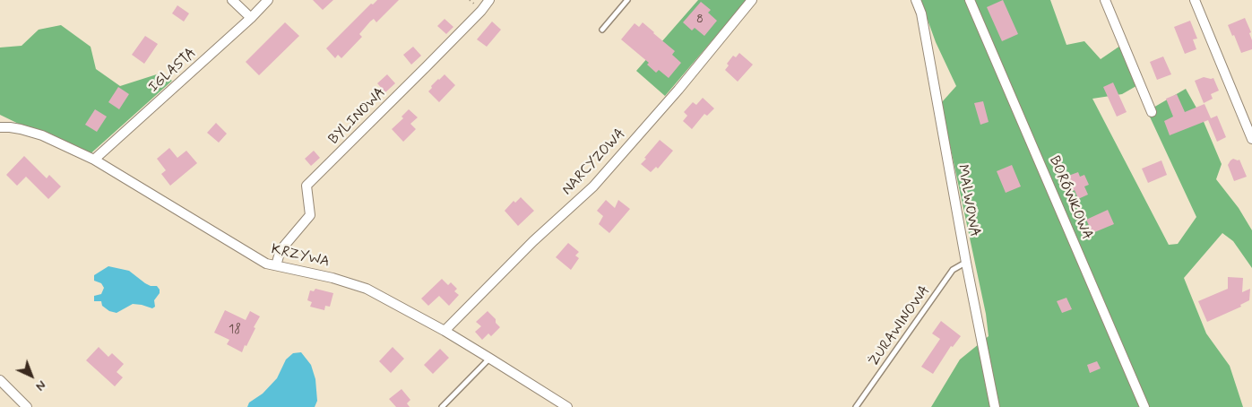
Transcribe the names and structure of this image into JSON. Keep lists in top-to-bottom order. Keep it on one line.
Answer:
{"streets":{"street":["IGLASTA","BYLINOWA","NARCYZOWA","BORÓWKOWA","MALWOWA","KRZYWA"],"lane":["ŻURAWINOWA"]},"crossings":[["IGLASTA","KRZYWA"],["BYLINOWA","KRZYWA"],["NARCYZOWA","KRZYWA"],["MALWOWA","ŻURAWINOWA"]],"house_numbers":["8","18"],"north":"bottom right"}
